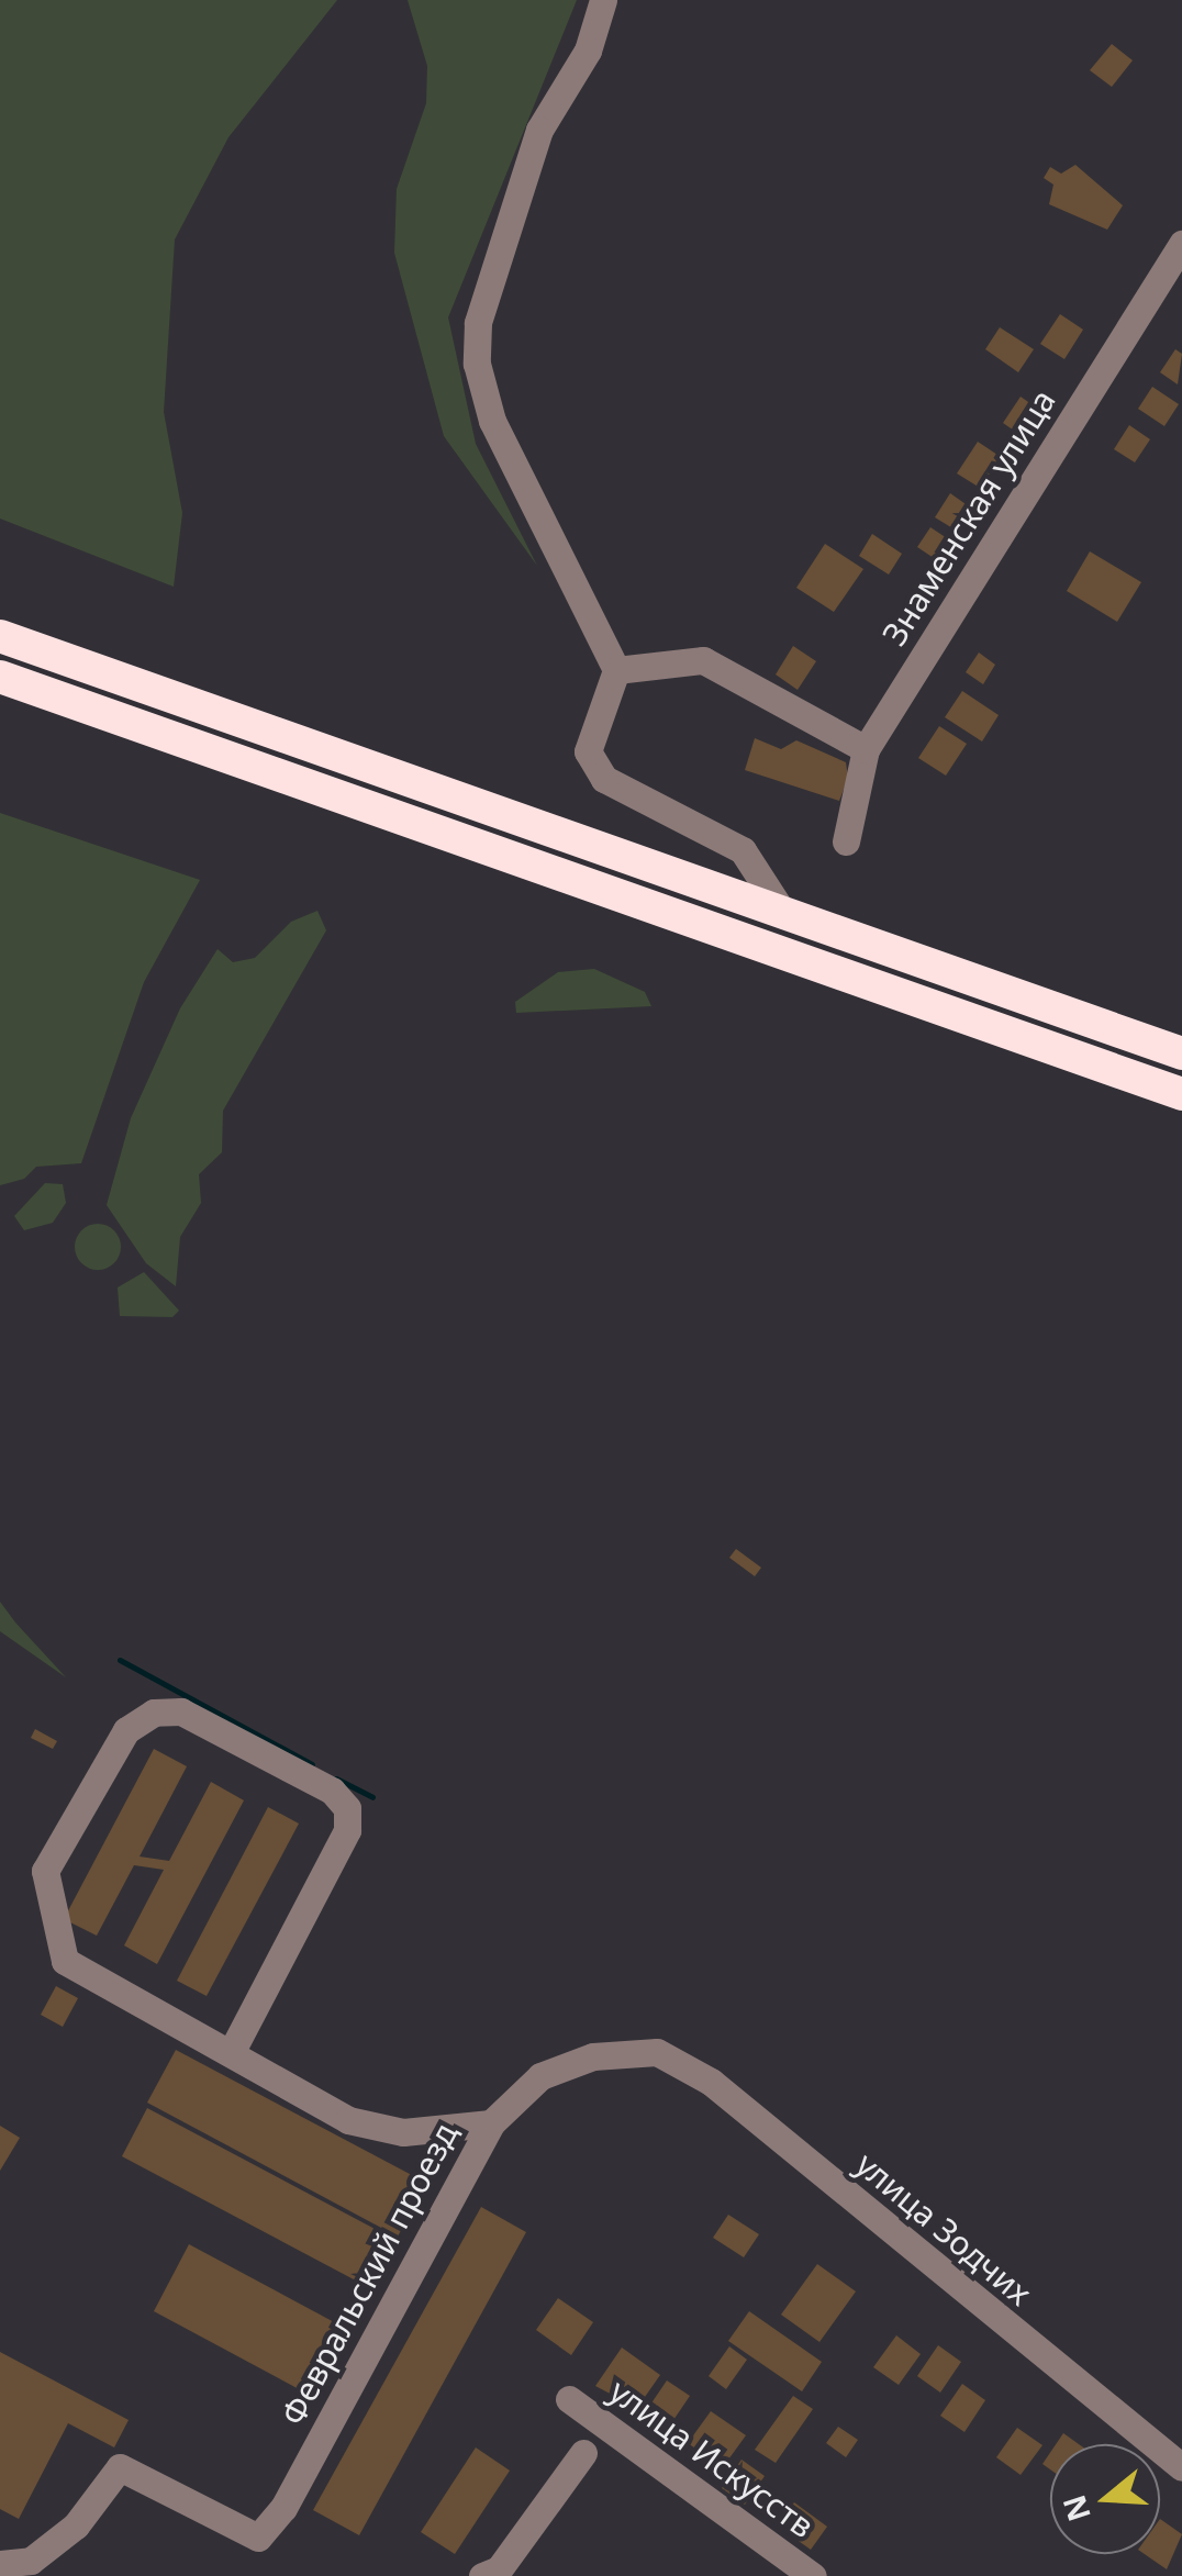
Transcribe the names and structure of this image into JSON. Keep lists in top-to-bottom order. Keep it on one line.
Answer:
{"streets":{"street":["Знаменская улица","улица Зодчих","Февральский проезд","улица Искусств"]},"crossings":[["улица Зодчих","Февральский проезд"]],"north":"left"}
